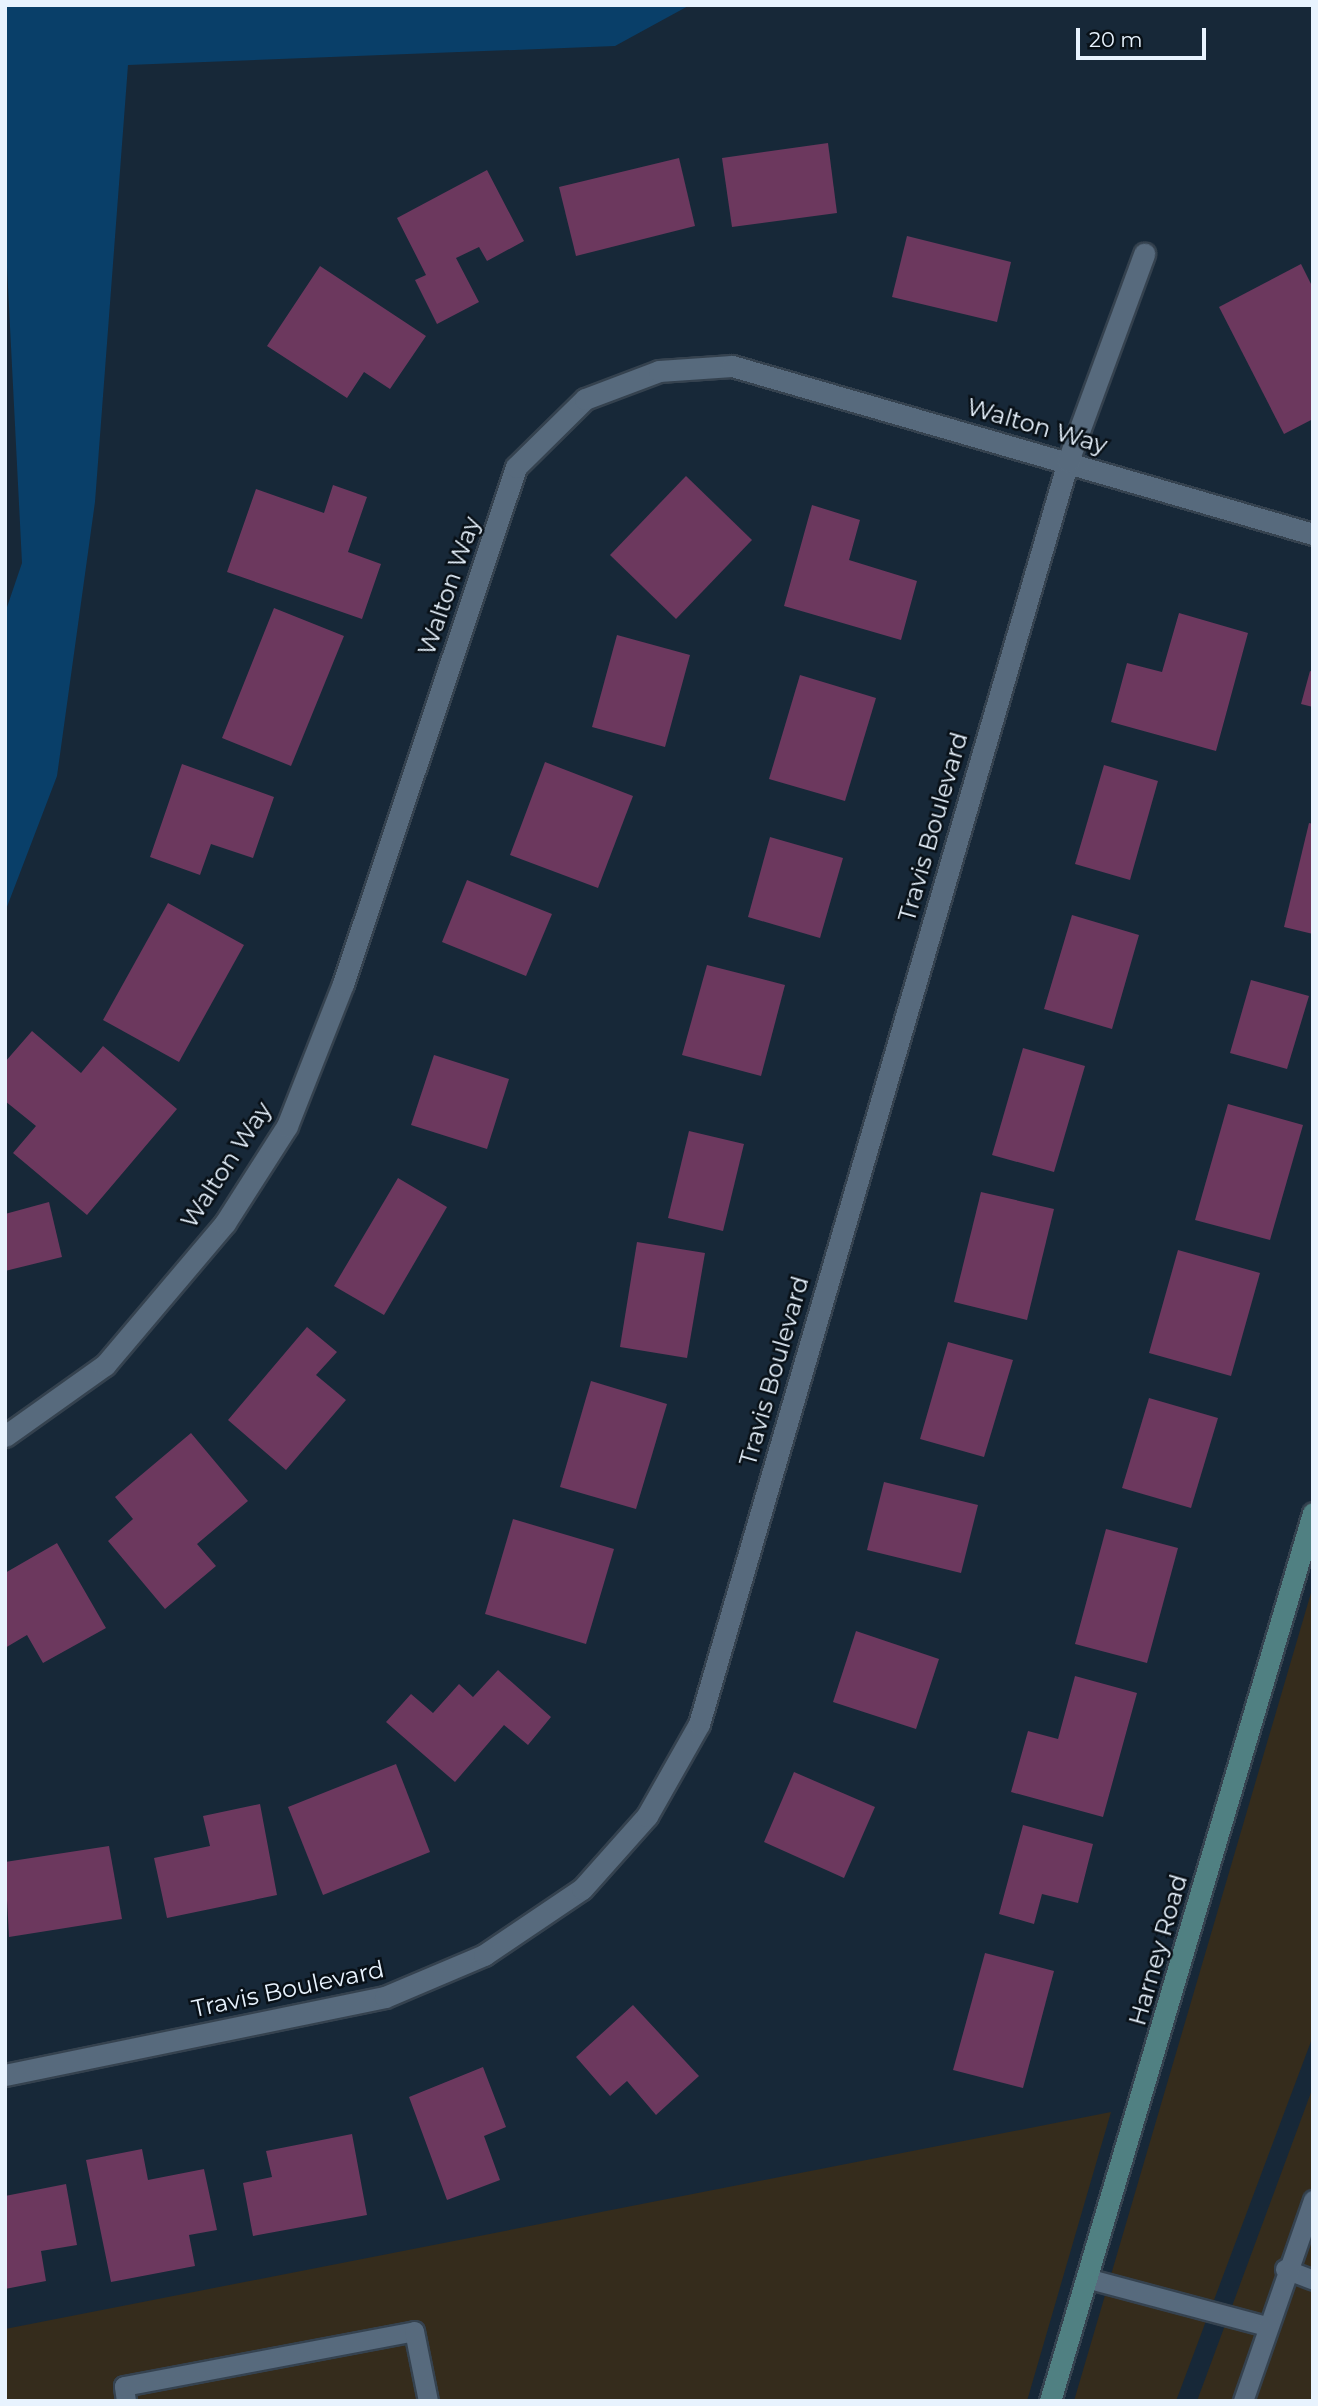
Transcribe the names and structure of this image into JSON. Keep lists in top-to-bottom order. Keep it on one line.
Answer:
{"streets":{"street":["Walton Way","Travis Boulevard","Harney Road"]},"crossings":[["Walton Way","Travis Boulevard"]],"scale_bar":"20 m"}
